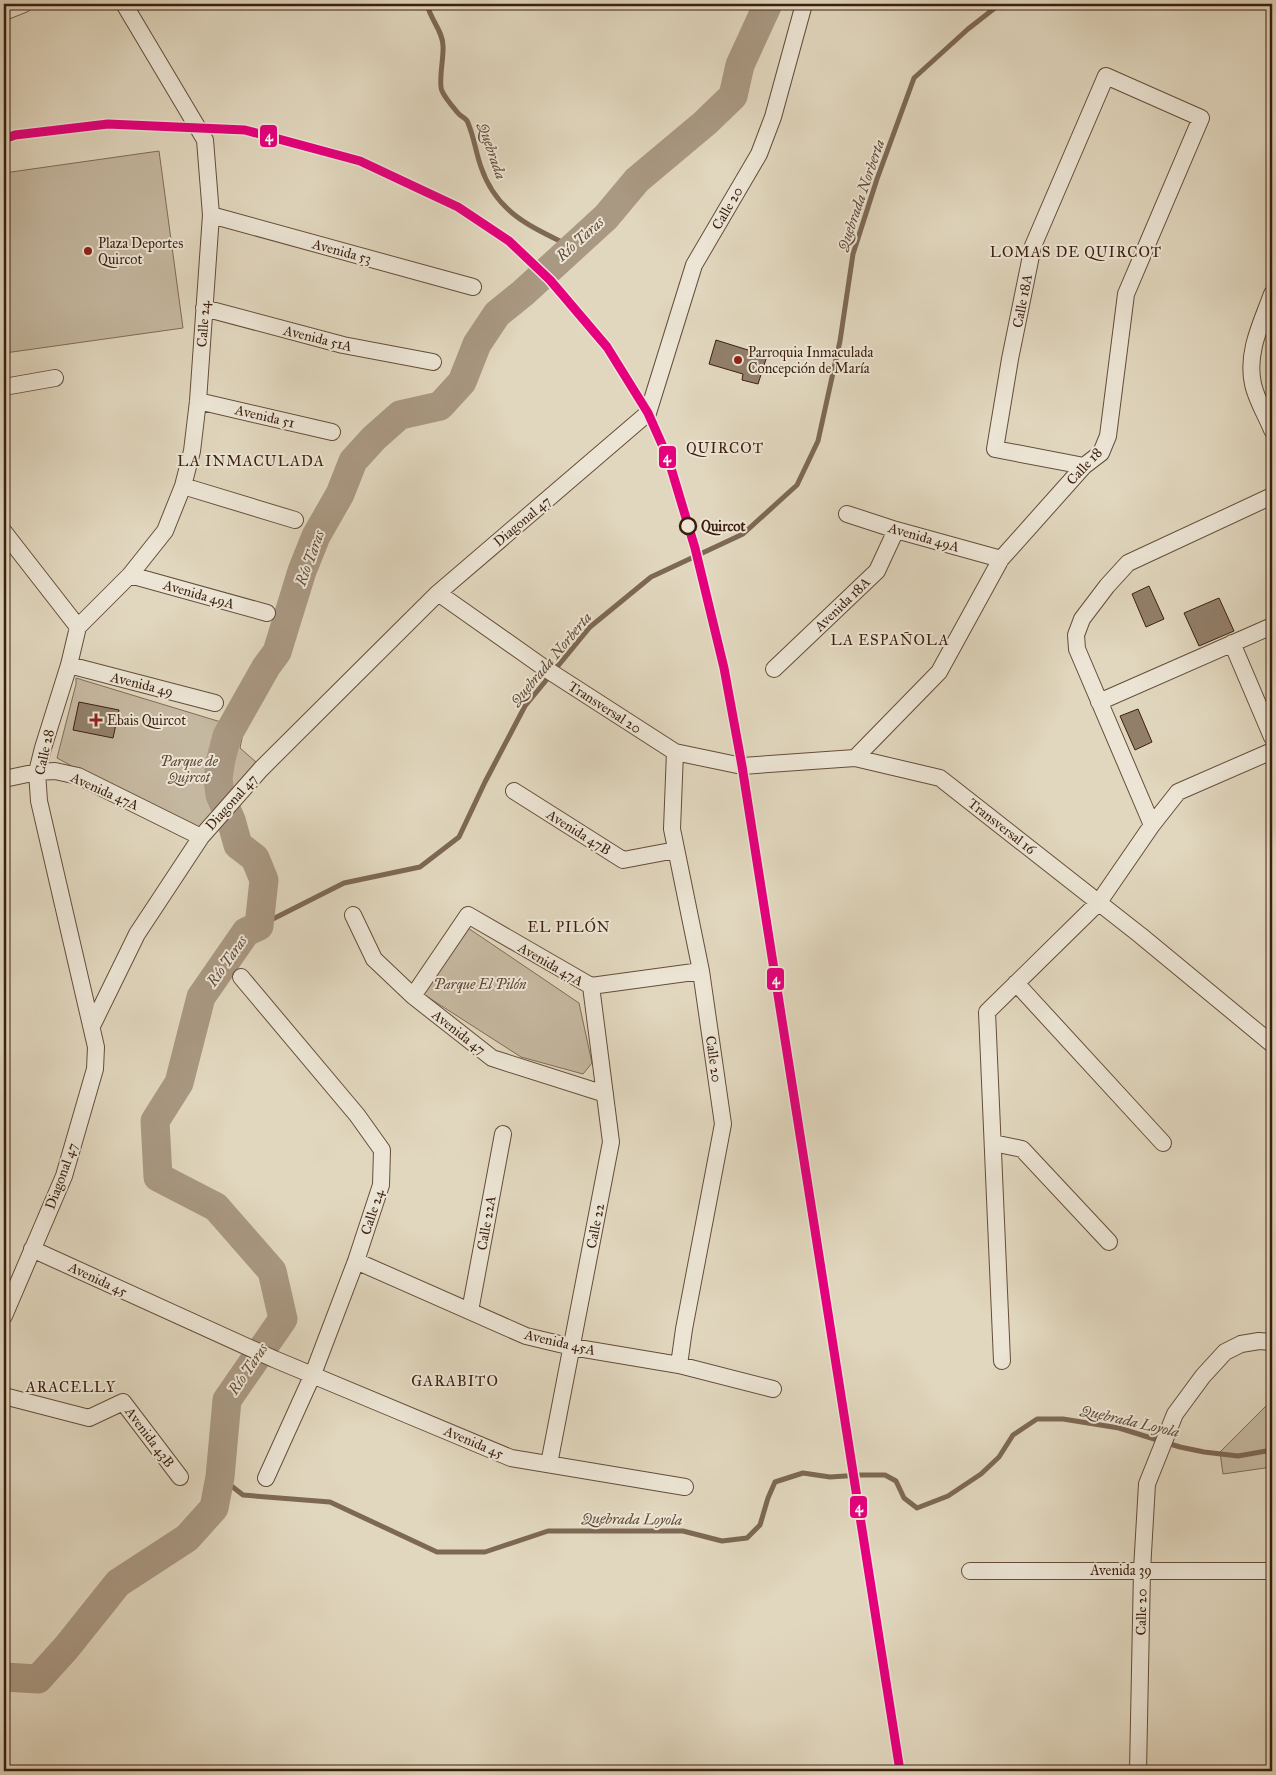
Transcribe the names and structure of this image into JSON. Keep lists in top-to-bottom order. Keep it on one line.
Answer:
{"streets":{"street":["Calle 20","Avenida 53","Calle 18A","Calle 24","Avenida 51A","Avenida 51","Calle 18","Diagonal 47","Avenida 49A","Avenida 18A","Avenida 49","Transversal 20","Calle 28","Avenida 47A","Transversal 16","Avenida 47B","Avenida 47","Calle 22A","Calle 22","Avenida 45","Avenida 45A","Avenida 43B","Avenida 39"]},"crossings":[["Calle 20","Diagonal 47"],["Calle 20","Transversal 20"],["Calle 20","Avenida 47A"],["Calle 20","Transversal 16"],["Calle 20","Avenida 47B"],["Calle 20","Avenida 45A"],["Calle 20","Avenida 39"],["Avenida 53","Calle 24"],["Calle 18A","Calle 18"],["Calle 24","Avenida 51A"],["Calle 24","Avenida 51"],["Calle 24","Avenida 49A"],["Calle 24","Calle 28"],["Calle 24","Avenida 45"],["Calle 24","Avenida 45A"],["Calle 18","Avenida 49A"],["Calle 18","Transversal 16"],["Diagonal 47","Transversal 20"],["Diagonal 47","Calle 28"],["Diagonal 47","Avenida 47A"],["Diagonal 47","Avenida 45"],["Avenida 49A","Avenida 18A"],["Avenida 49","Calle 28"],["Transversal 20","Transversal 16"],["Calle 28","Avenida 47A"],["Avenida 47A","Avenida 47"],["Avenida 47A","Calle 22"],["Avenida 47","Calle 22"],["Calle 22A","Avenida 45A"],["Calle 22","Avenida 45"],["Calle 22","Avenida 45A"]],"districts":["LOMAS DE QUIRCOT","QUIRCOT","LA INMACULADA","LA ESPAÑOLA","EL PILÓN","GARABITO","ARACELLY"],"water":["Quebrada","Quebrada Norberta","Río Taras","Quebrada Loyola"],"parks":["Parque de Quircot","Parque El Pilón"],"places":{"other":["Plaza Deportes Quircot","Parroquia Inmaculada Concepción de María","Quircot"],"health":["Ebais Quircot"]},"lines":["transit line 4"]}
